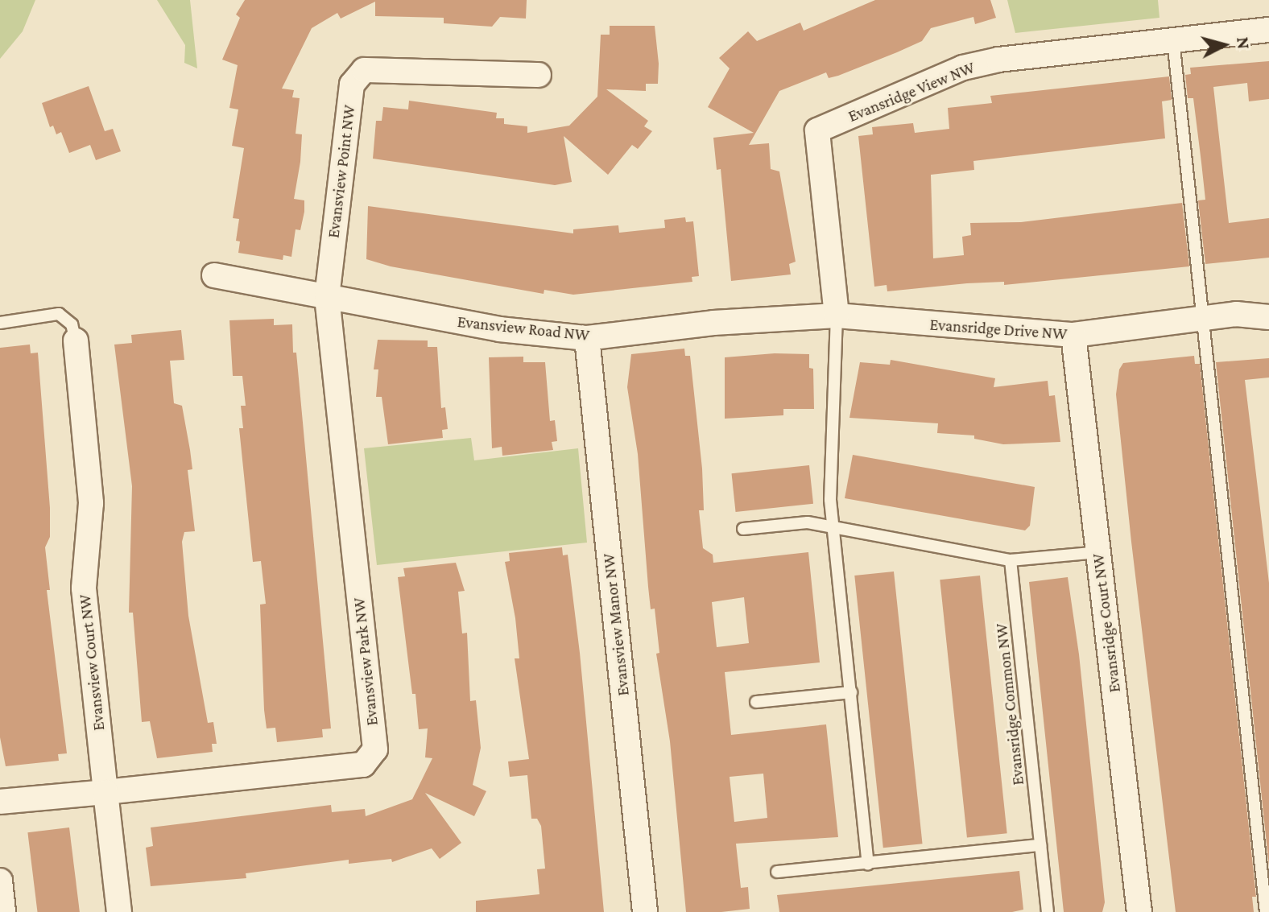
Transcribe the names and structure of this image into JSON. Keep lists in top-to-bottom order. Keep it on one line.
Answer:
{"streets":{"street":["Evansridge View NW","Evansview Point NW","Evansview Road NW","Evansridge Drive NW","Evansridge Court NW","Evansview Manor NW","Evansview Park NW","Evansview Court NW"],"lane":["Evansridge Common NW"]},"crossings":[["Evansridge View NW","Evansview Road NW"],["Evansridge View NW","Evansridge Drive NW"],["Evansview Point NW","Evansview Road NW"],["Evansview Point NW","Evansview Park NW"],["Evansview Road NW","Evansridge Drive NW"],["Evansview Road NW","Evansview Manor NW"],["Evansview Road NW","Evansview Park NW"],["Evansridge Drive NW","Evansridge Court NW"],["Evansview Park NW","Evansview Court NW"]],"north":"right"}
